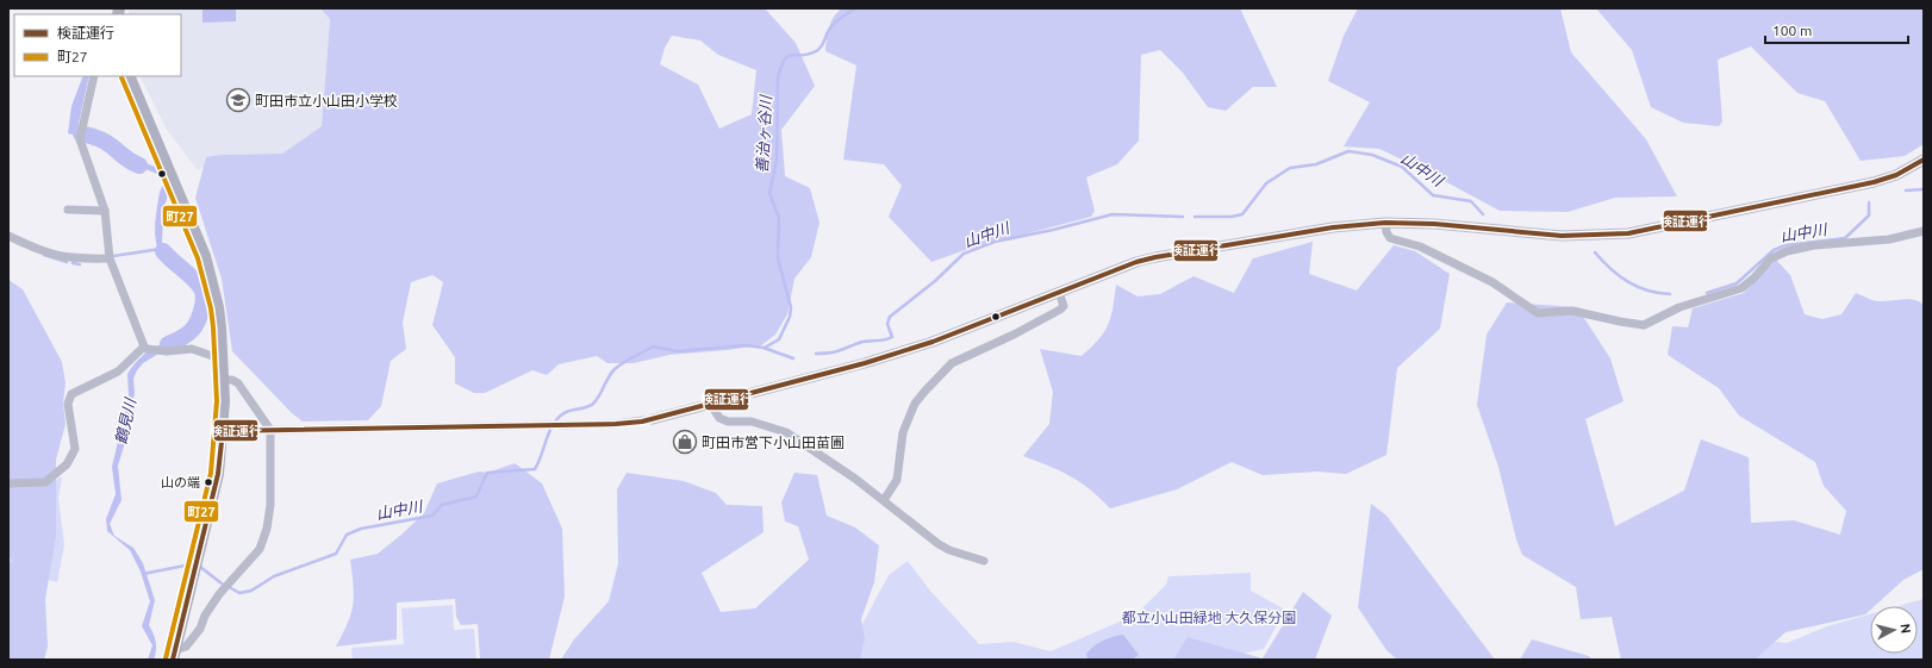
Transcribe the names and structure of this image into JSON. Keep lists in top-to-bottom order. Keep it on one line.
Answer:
{"water":["善治ヶ谷川","山中川","鶴見川"],"parks":["都立小山田緑地 大久保分園"],"places":{"school or university":["町田市立小山田小学校"],"shop":["町田市営下小山田苗圃"],"other":["山の端"]},"lines":["transit line 町27","transit line 検証運行"],"legend":["検証運行","町27"],"scale_bar":"100 m","north":"right"}
